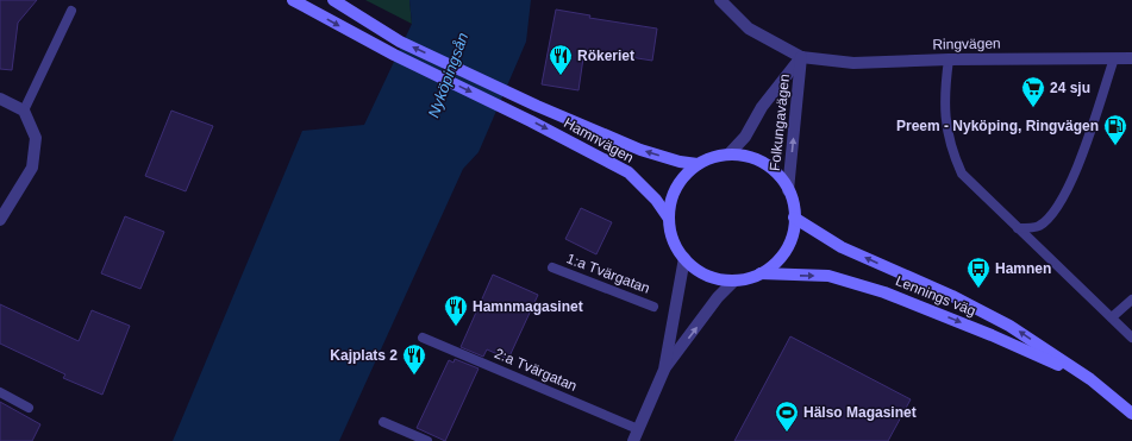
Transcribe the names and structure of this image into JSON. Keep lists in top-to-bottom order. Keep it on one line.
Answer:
{"streets":{"main road":["Hamnvägen","Lennings väg"],"street":["Ringvägen","Folkungavägen"],"lane":["1:a Tvärgatan","2:a Tvärgatan"]},"crossings":[["Ringvägen","Folkungavägen"],["Folkungavägen","Hamnvägen"],["Folkungavägen","Lennings väg"],["Hamnvägen","Lennings väg"]],"one_way":["Folkungavägen"],"water":["Nyköpingsån"],"places":{"restaurant":["Rökeriet","Hamnmagasinet","Kajplats 2"],"supermarket":["24 sju"],"fuel station":["Preem - Nyköping, Ringvägen"],"bus stop":["Hamnen"],"sports":["Hälso Magasinet"]}}
